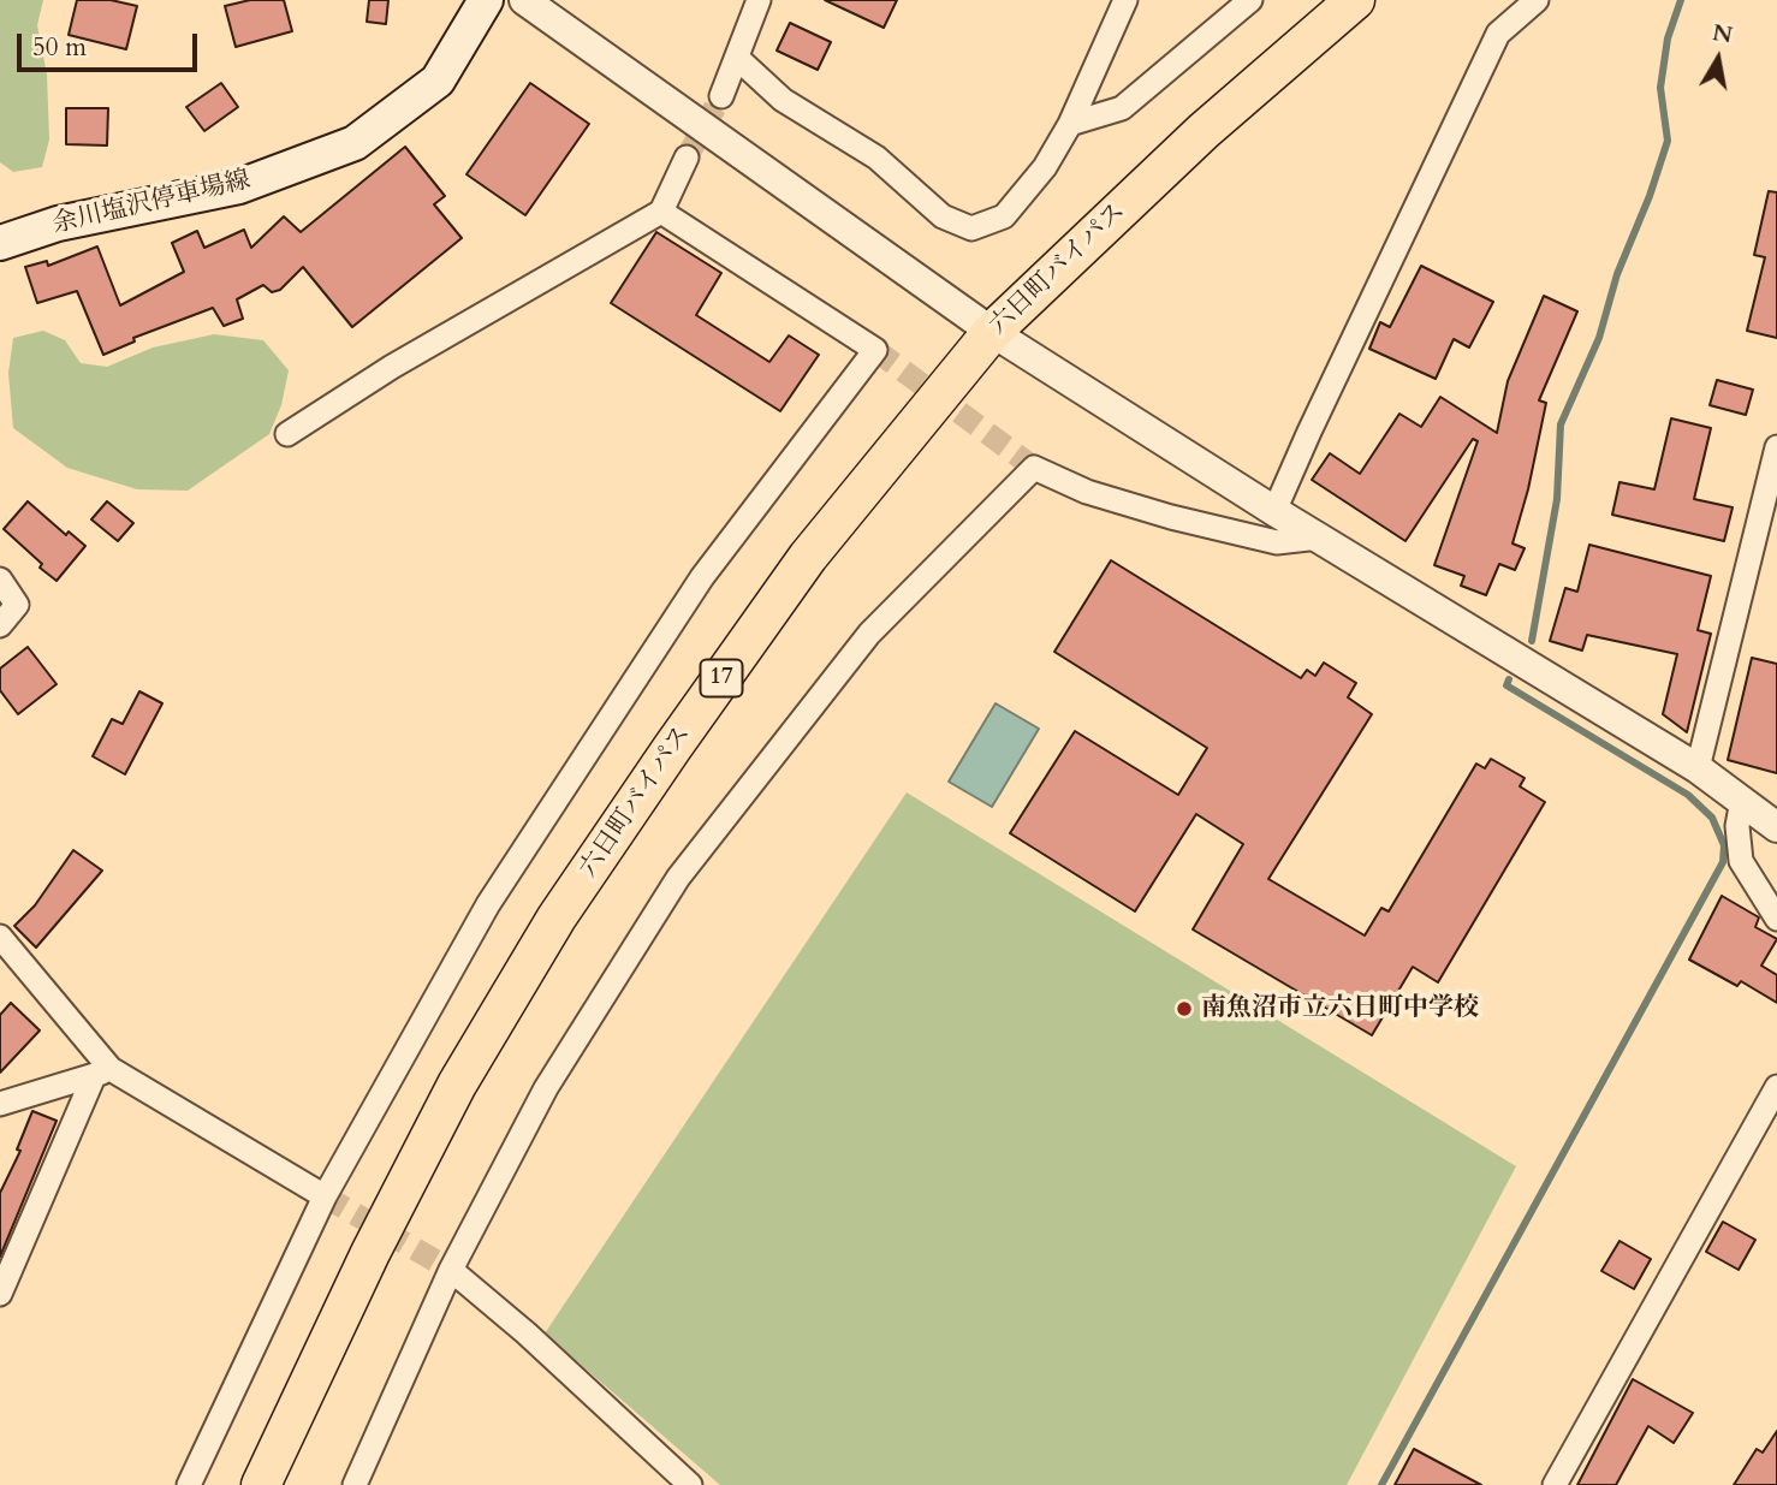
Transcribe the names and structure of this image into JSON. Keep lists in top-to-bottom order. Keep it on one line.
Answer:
{"streets":{"highway":["六日町バイパス","17"],"main road":["余川塩沢停車場線"]},"places":["南魚沼市立六日町中学校"],"scale_bar":"50 m","north":"top"}
